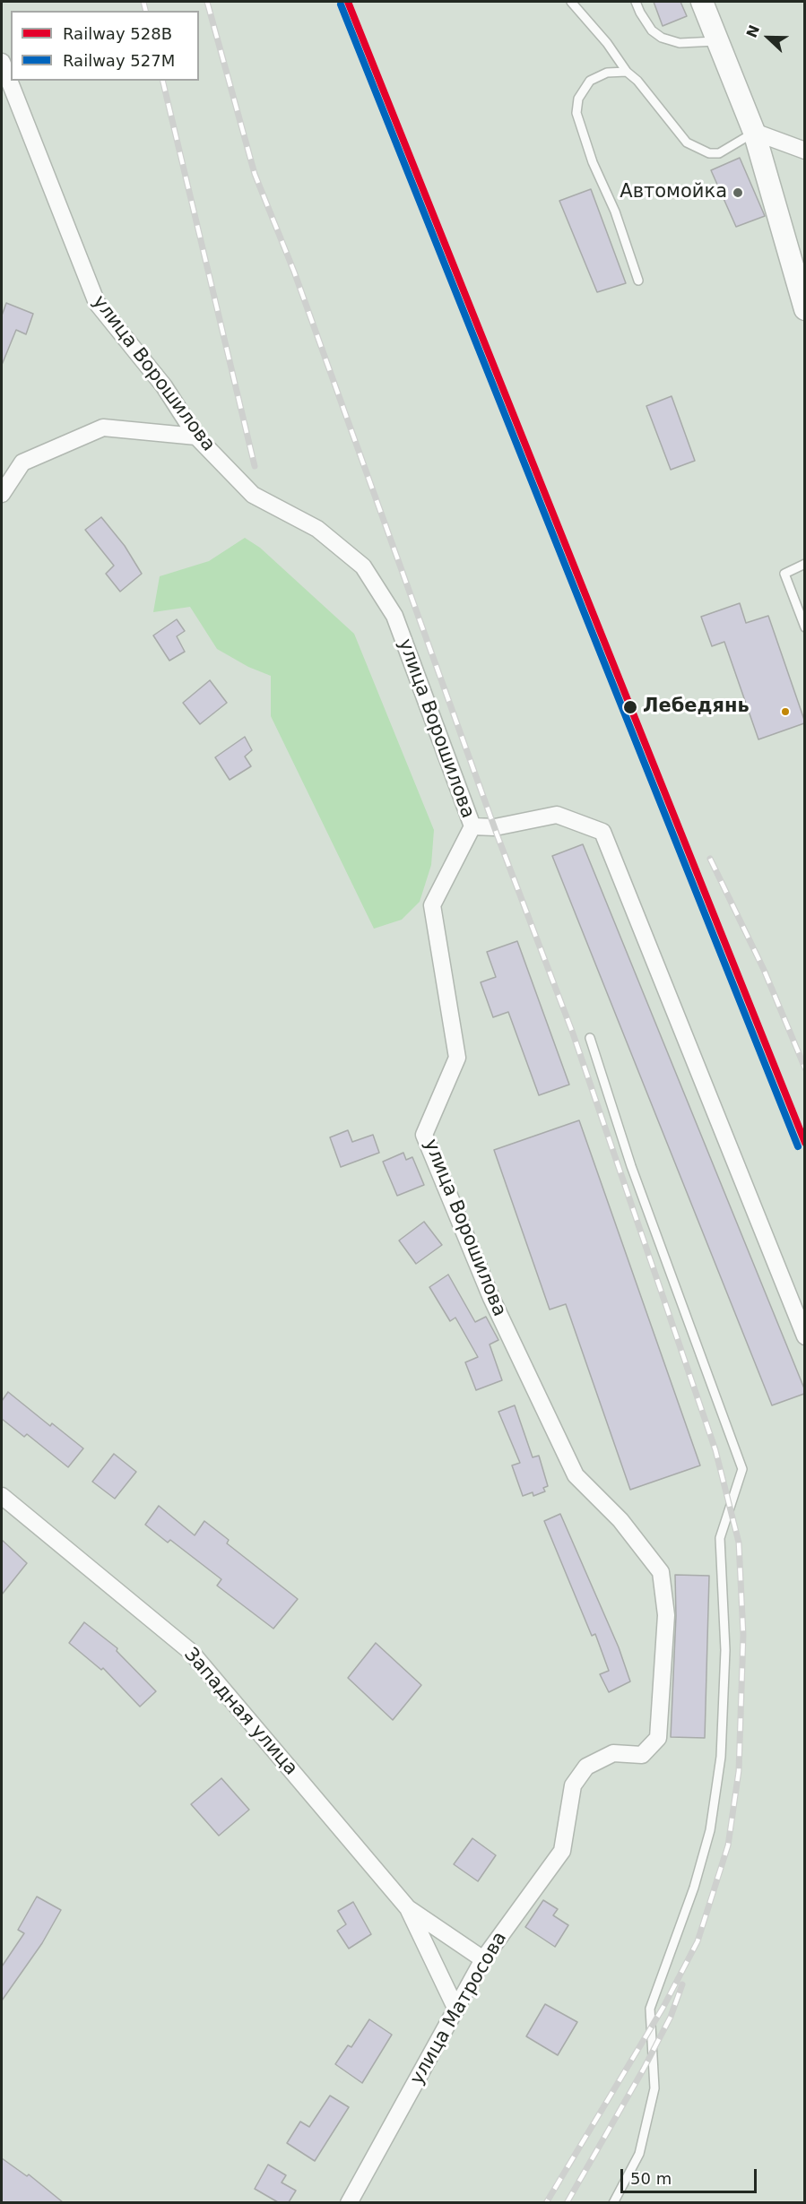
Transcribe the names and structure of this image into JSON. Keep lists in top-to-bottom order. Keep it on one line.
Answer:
{"streets":{"street":["улица Ворошилова","Западная улица","улица Матросова"]},"crossings":[["улица Ворошилова","улица Матросова"]],"places":["Автомойка","Лебедянь"],"lines":["rail line 528В","rail line 527М"],"legend":["Railway 528В","Railway 527М"],"scale_bar":"50 m","north":"left"}
